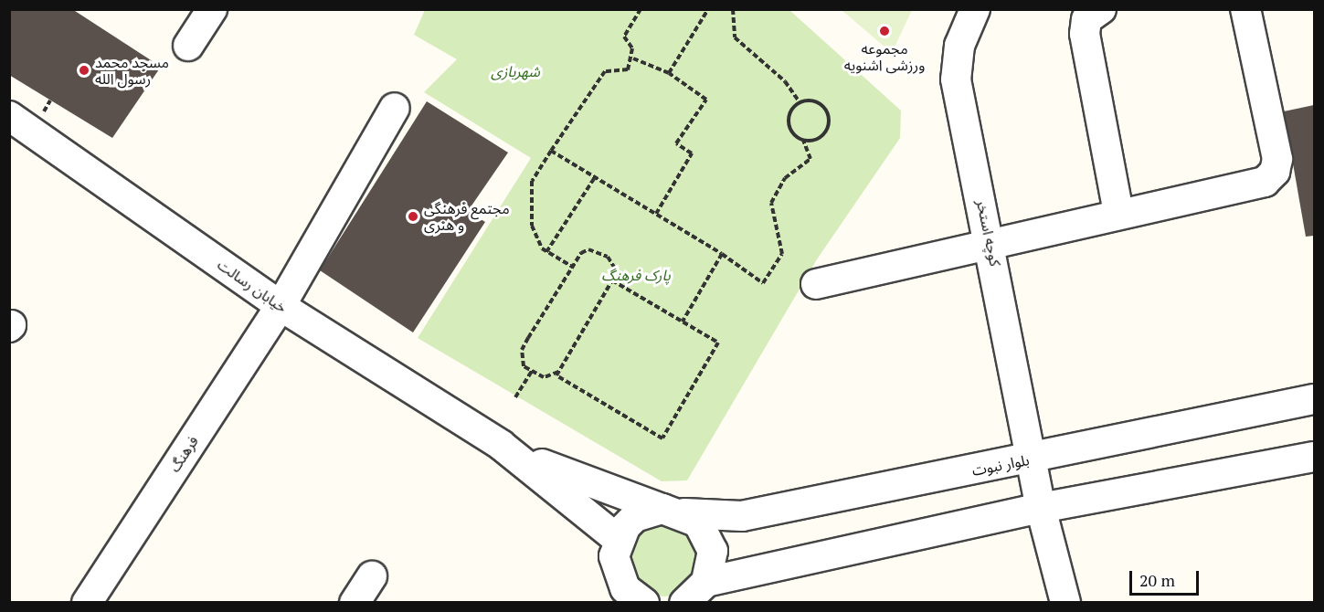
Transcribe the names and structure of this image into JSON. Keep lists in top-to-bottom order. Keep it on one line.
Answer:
{"streets":{"street":["کوچه استخر","خیابان رسالت","فرهنگ","بلوار نبوت"]},"crossings":[["کوچه استخر","بلوار نبوت"],["خیابان رسالت","فرهنگ"]],"parks":["شهربازی","پارک فرهنگ"],"places":["مجموعه ورزشی اشنویه","مسجد محمد رسول الله","مجتمع فرهنگی و هنری"],"scale_bar":"20 m"}
